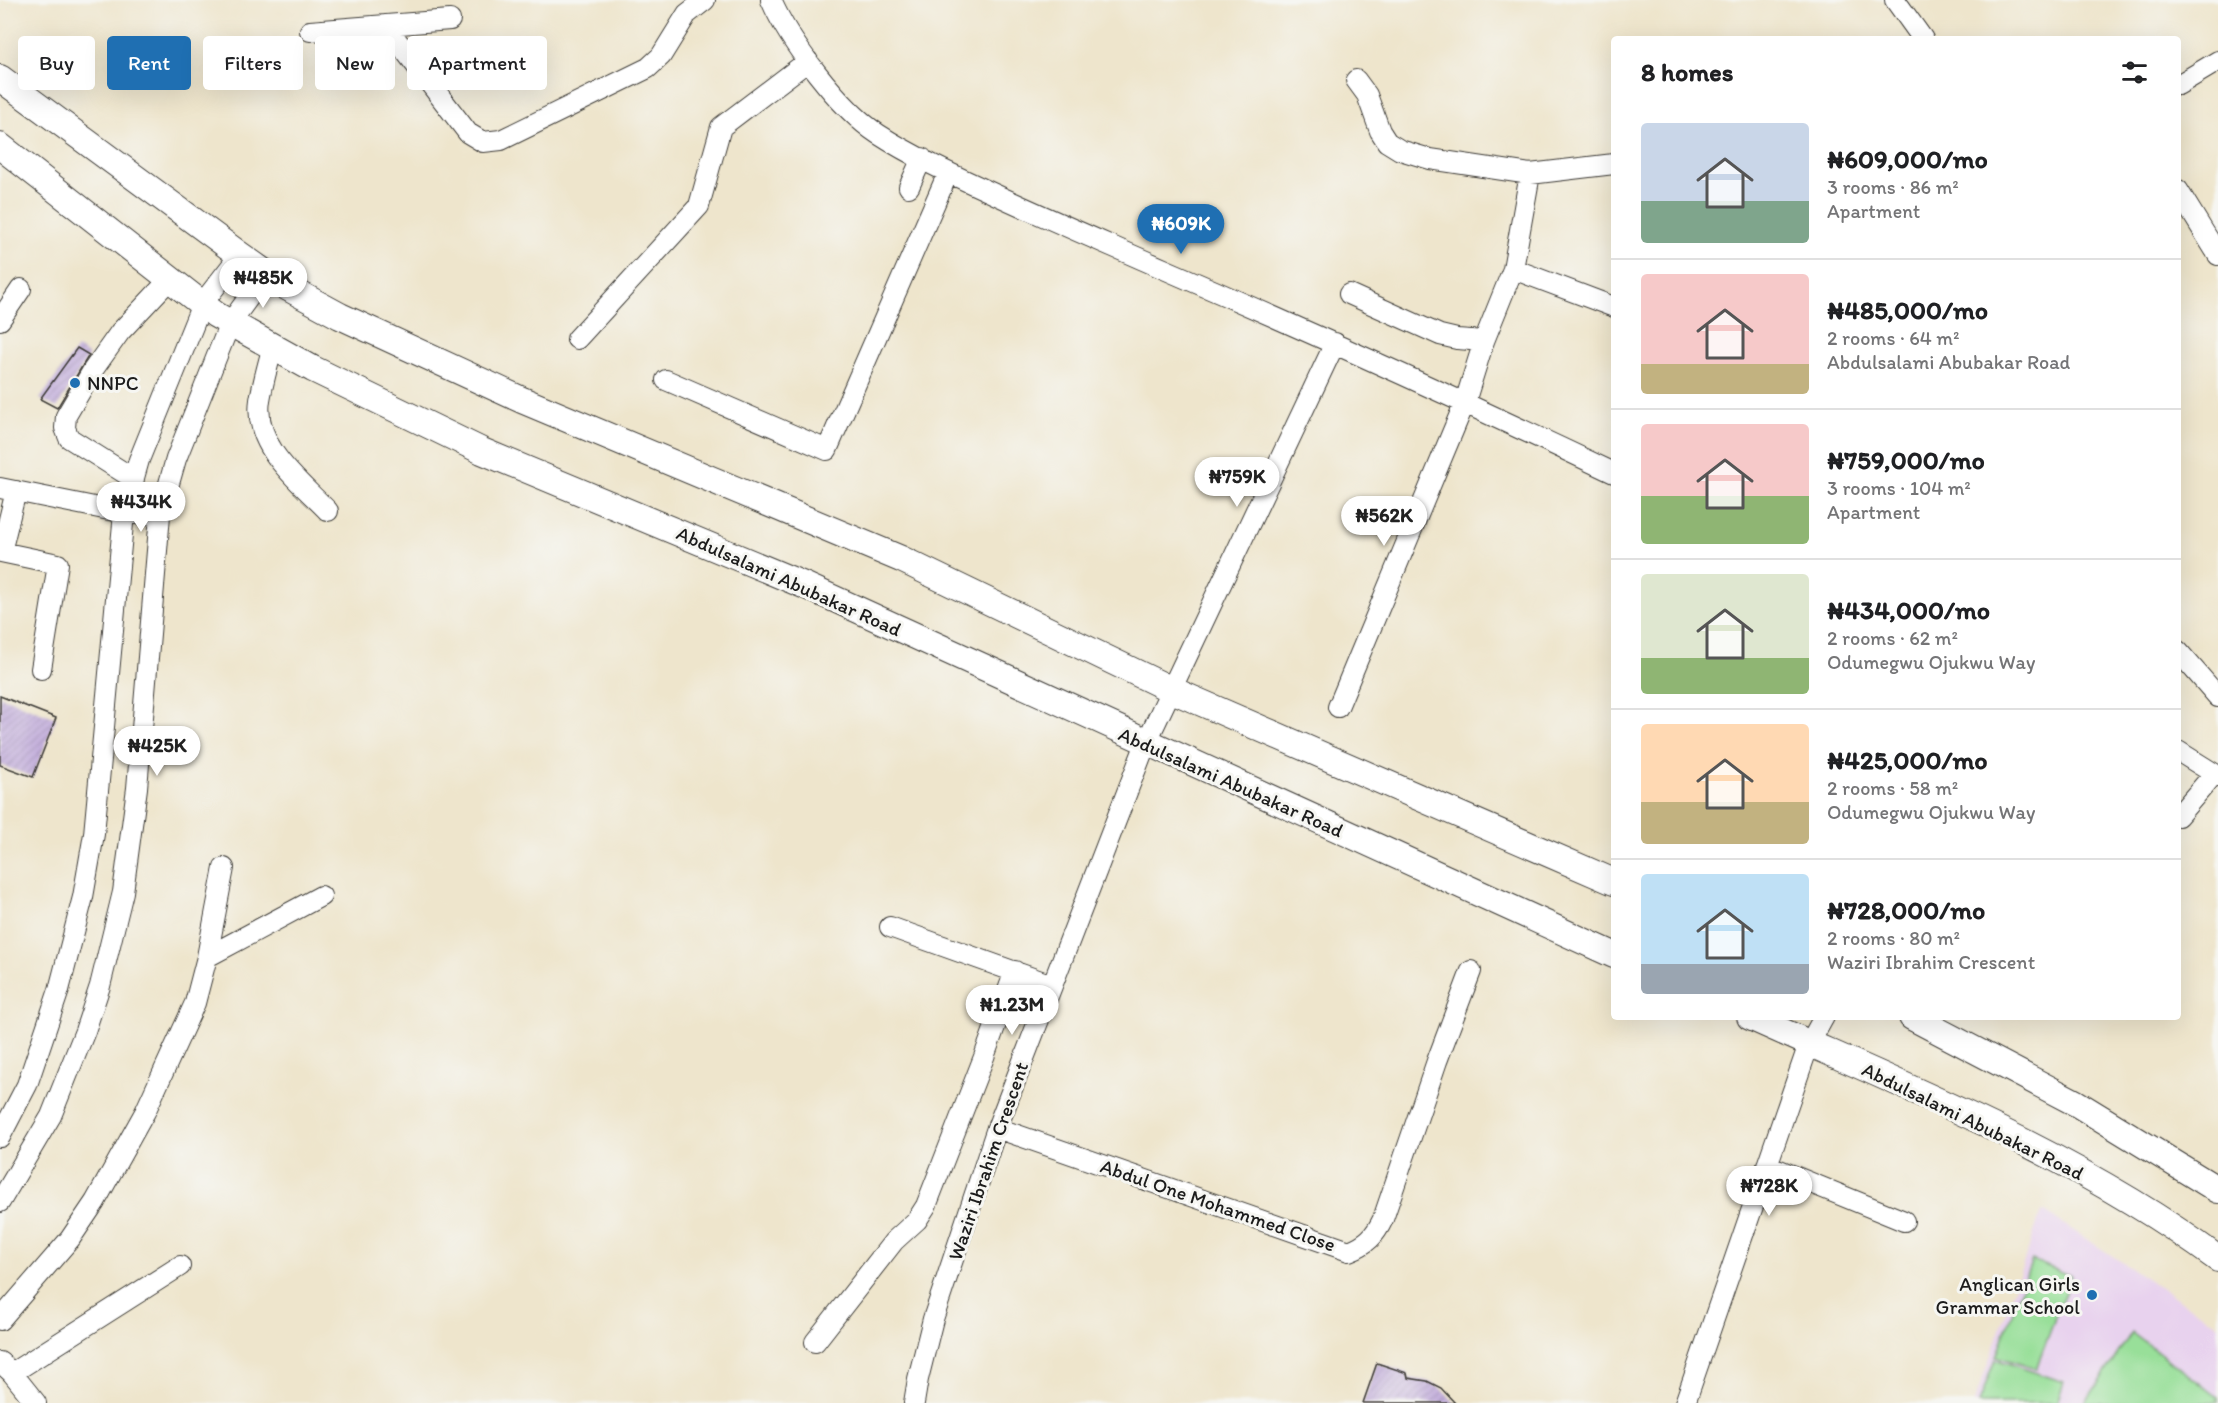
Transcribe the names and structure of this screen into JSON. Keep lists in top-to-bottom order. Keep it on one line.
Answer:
{"streets":{"main road":["Abdulsalami Abubakar Road"],"street":["Waziri Ibrahim Crescent","Abdul One Mohammed Close"]},"crossings":[["Abdulsalami Abubakar Road","Waziri Ibrahim Crescent"],["Waziri Ibrahim Crescent","Abdul One Mohammed Close"]],"places":["NNPC","Anglican Girls Grammar School"],"page":{"chip":["Buy","Rent","Filters","New","Apartment"],"heading":"8 homes","list":[{"name":"₦609,000/mo","note":"3 rooms · 86 m² · Apartment"},{"name":"₦485,000/mo","note":"2 rooms · 64 m² · Abdulsalami Abubakar Road"},{"name":"₦759,000/mo","note":"3 rooms · 104 m² · Apartment"},{"name":"₦434,000/mo","note":"2 rooms · 62 m² · Odumegwu Ojukwu Way"},{"name":"₦425,000/mo","note":"2 rooms · 58 m² · Odumegwu Ojukwu Way"},{"name":"₦728,000/mo","note":"2 rooms · 80 m² · Waziri Ibrahim Crescent"}],"price":["₦609K","₦485K","₦759K","₦434K","₦562K","₦425K","₦1.23M","₦728K"]}}
